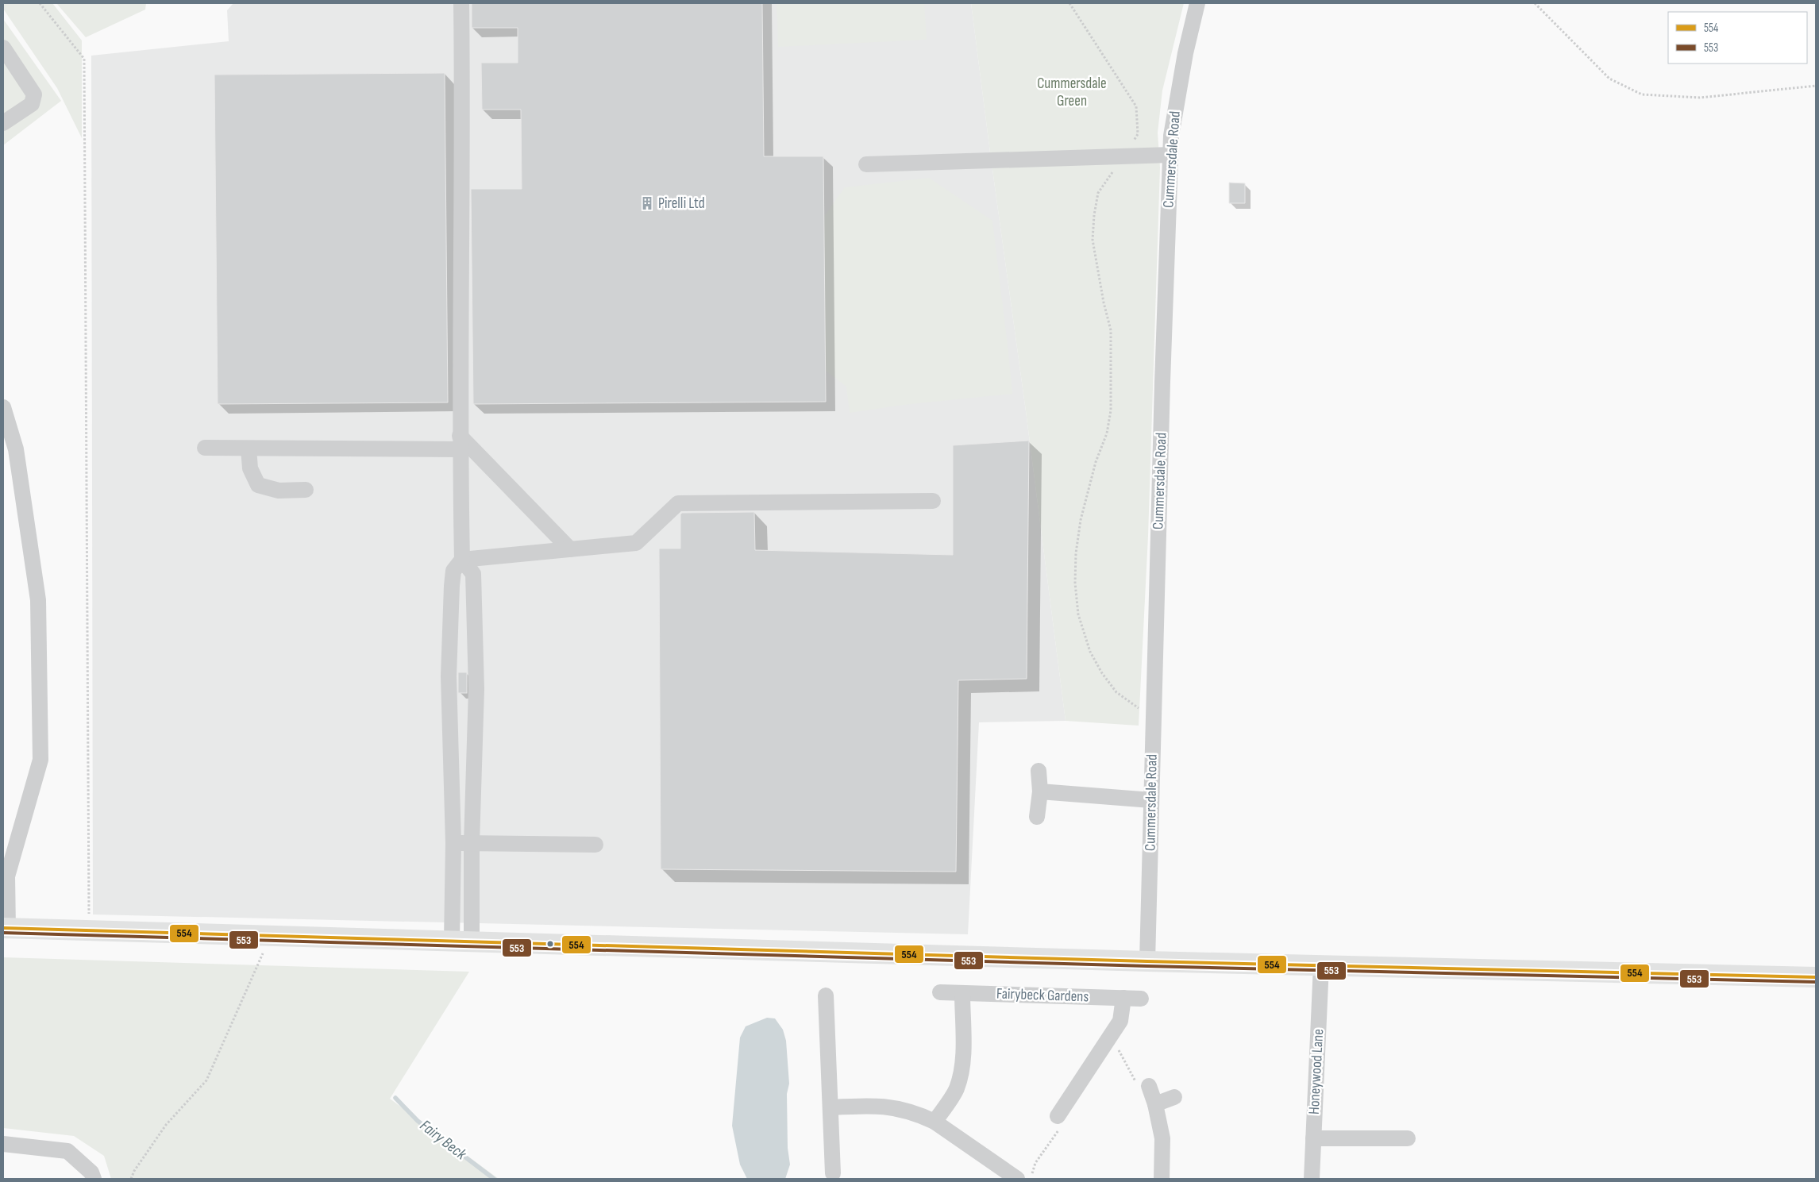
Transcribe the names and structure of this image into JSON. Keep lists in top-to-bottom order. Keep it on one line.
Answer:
{"streets":{"street":["Cummersdale Road","Fairybeck Gardens","Honeywood Lane"]},"water":["Fairy Beck"],"parks":["Cummersdale Green"],"places":{"building":["Pirelli Ltd"]},"lines":["transit line 554","transit line 553"],"legend":["554","553"]}
